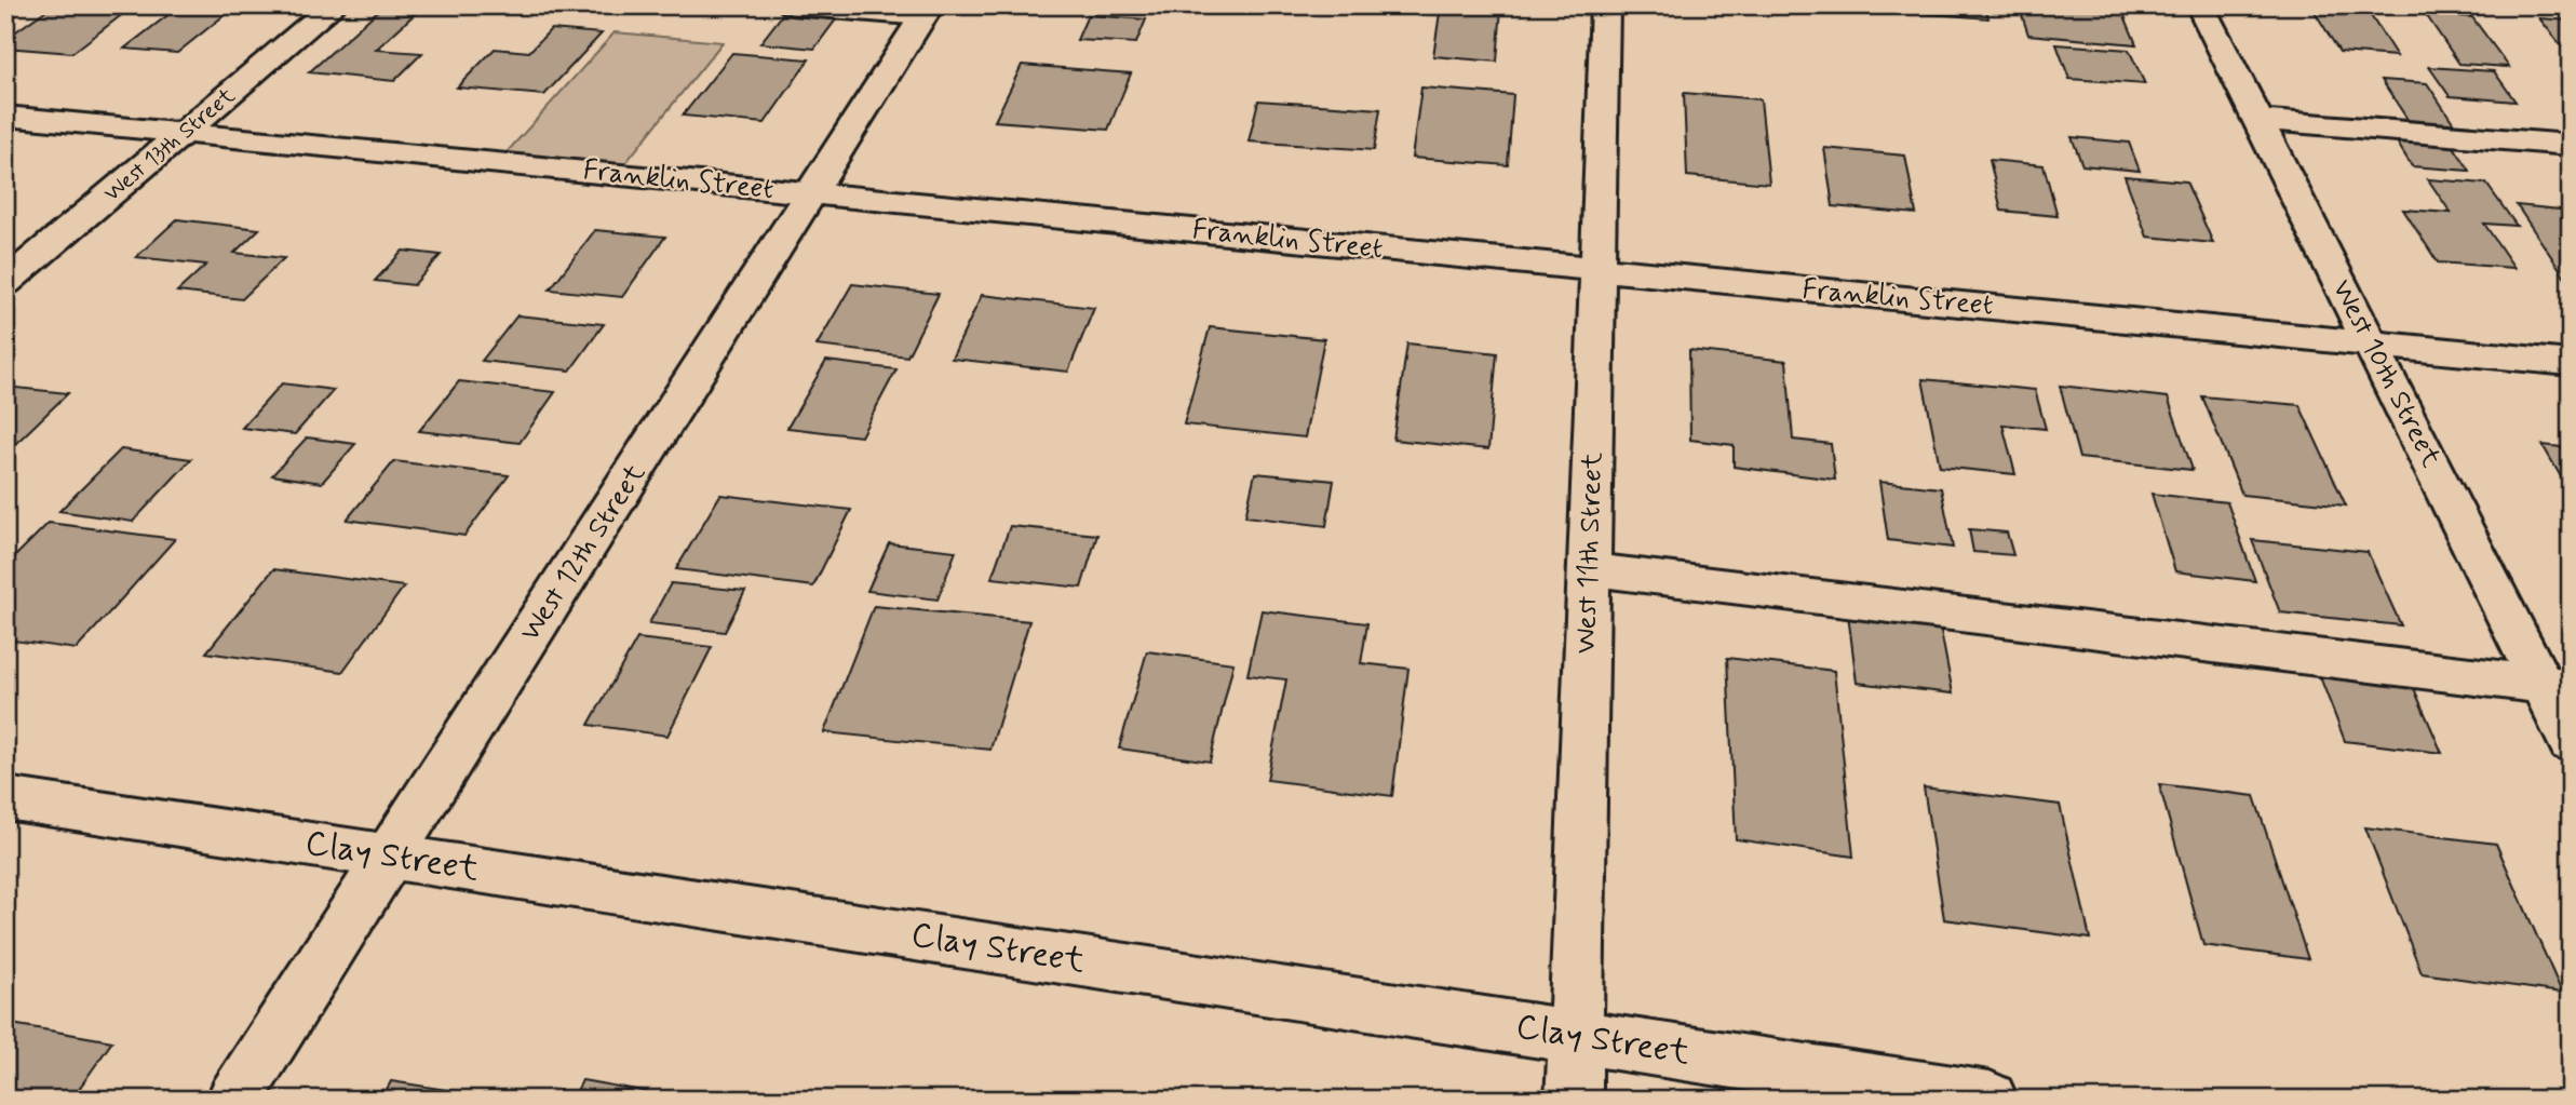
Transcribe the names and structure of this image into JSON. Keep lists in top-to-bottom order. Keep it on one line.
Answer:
{"streets":{"street":["West 13th Street","Franklin Street","West 10th Street","West 12th Street","West 11th Street","Clay Street"]},"crossings":[["West 13th Street","Franklin Street"],["Franklin Street","West 10th Street"],["Franklin Street","West 12th Street"],["Franklin Street","West 11th Street"],["West 12th Street","Clay Street"],["West 11th Street","Clay Street"]]}
